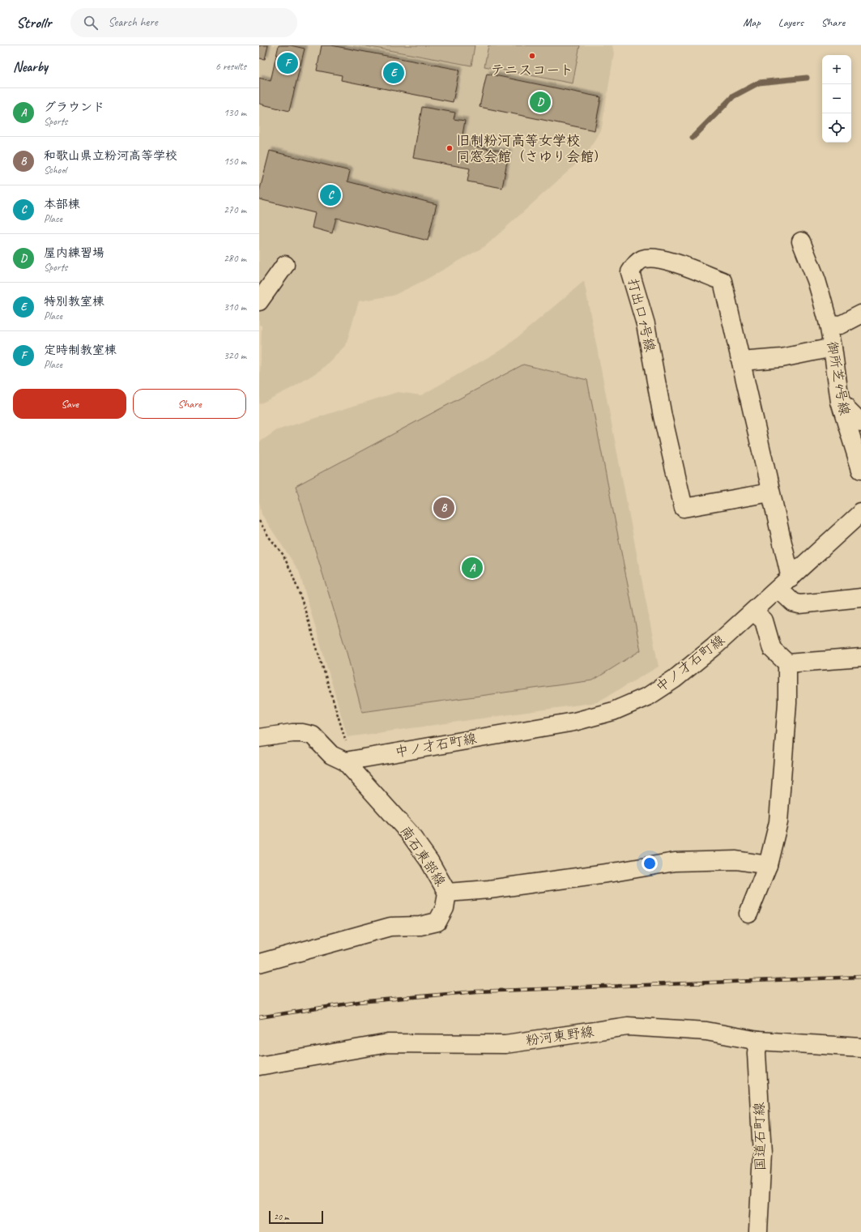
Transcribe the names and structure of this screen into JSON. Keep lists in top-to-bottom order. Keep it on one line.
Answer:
{"streets":{"street":["打出口1号線","御所芝4号線","中ノ才石町線","南石東部線","粉河東野線","国道石町線"]},"crossings":[["打出口1号線","中ノ才石町線"],["中ノ才石町線","南石東部線"],["粉河東野線","国道石町線"]],"places":["テニスコート","旧制粉河高等女学校 同窓会館（さゆり会館）"],"scale_bar":"20 m","page":{"header":"Strollr","search":"Search here","nav":["Map","Layers","Share"],"heading":["Nearby","6 results"],"pins":["F","E","D","C","B","A"],"map_buttons":["+","−"],"list":[{"mark":"A","name":"グラウンド","note":"Sports","value":"130 m"},{"mark":"B","name":"和歌山県立粉河高等学校","note":"School","value":"150 m"},{"mark":"C","name":"本部棟","note":"Place","value":"270 m"},{"mark":"D","name":"屋内練習場","note":"Sports","value":"280 m"},{"mark":"E","name":"特別教室棟","note":"Place","value":"310 m"},{"mark":"F","name":"定時制教室棟","note":"Place","value":"320 m"}],"buttons":["Save","Share"],"scale":"20 m"}}
